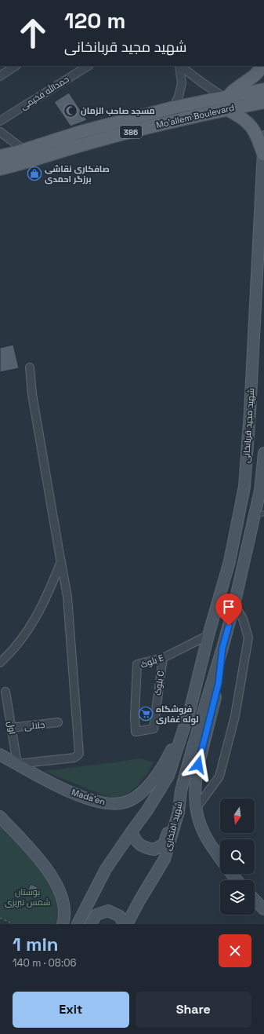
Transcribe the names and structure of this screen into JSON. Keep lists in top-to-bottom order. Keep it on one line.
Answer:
{"streets":{"main road":["Mo'allem Boulevard","386","شهید مجید قربانخانی","Mada'en","شهید افتخاری"],"street":["حمدالله فخیمی","بلوک E","بلوک C","جلالی","اول"]},"crossings":[["شهید مجید قربانخانی","بلوک E"],["شهید مجید قربانخانی","Mada'en"],["شهید مجید قربانخانی","شهید افتخاری"],["بلوک E","بلوک C"],["جلالی","اول"],["اول","Mada'en"]],"parks":["بوستان شمس تبریزی"],"places":{"mosque":["مسجد صاحب الزمان"],"shop":["صافکاری نقاشی برزگر احمدی"],"supermarket":["فروشگاه لوله غفاری"]},"north":"bottom","page":{"turn":["120 m","شهید مجید قربانخانی"],"heading":["1 min","140 m · 08:06"],"buttons":["Exit","Share"]}}
